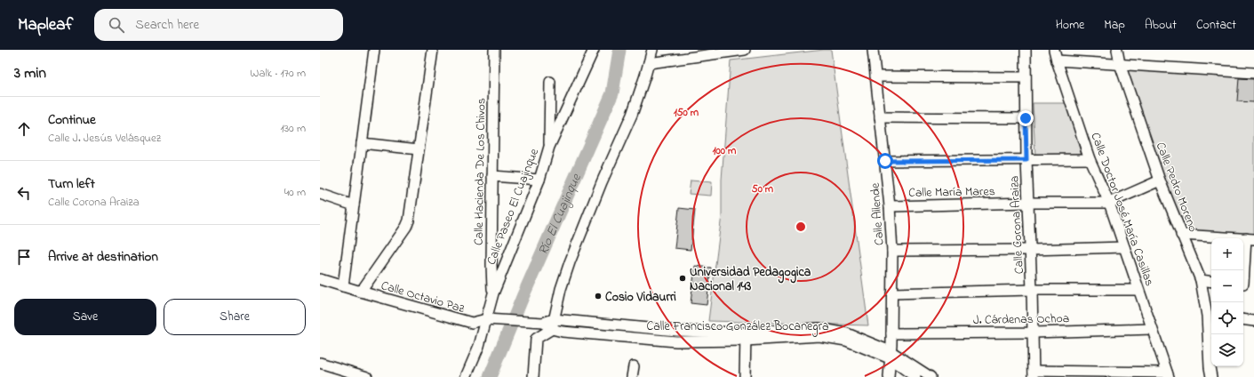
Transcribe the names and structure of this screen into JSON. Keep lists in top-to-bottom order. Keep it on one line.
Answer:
{"streets":{"street":["Calle Hacienda De Los Chivos","Calle Pedro Moreno","Calle María Mares","Calle Paseo El Cuajinque","Calle Doctor José María Casillas","Calle Allende","Calle Corona Araiza","Calle Octavio Paz","J. Cárdenas Ochoa","Calle Francisco González Bocanegra"]},"crossings":[["Calle Hacienda De Los Chivos","Calle Paseo El Cuajinque"],["Calle Pedro Moreno","Calle María Mares"],["Calle María Mares","Calle Doctor José María Casillas"],["Calle María Mares","Calle Allende"],["Calle María Mares","Calle Corona Araiza"],["Calle Paseo El Cuajinque","Calle Octavio Paz"],["Calle Doctor José María Casillas","J. Cárdenas Ochoa"],["Calle Allende","J. Cárdenas Ochoa"],["Calle Allende","Calle Francisco González Bocanegra"],["Calle Corona Araiza","J. Cárdenas Ochoa"],["Calle Octavio Paz","Calle Francisco González Bocanegra"]],"water":["Río El Cuajinque"],"places":["Universidad Pedagogica Nacional 143","Cosio Vidaurri"],"page":{"header":"Mapleaf","search":"Search here","nav":["Home","Map","About","Contact"],"heading":["3 min","Walk · 170 m"],"list":[["Continue","Calle J. Jesús Velásquez","130 m"],["Turn left","Calle Corona Araiza","40 m"],"Arrive at destination"],"map_buttons":["+","−"],"buttons":["Save","Share"]},"rings":["150 m","100 m","50 m"]}
